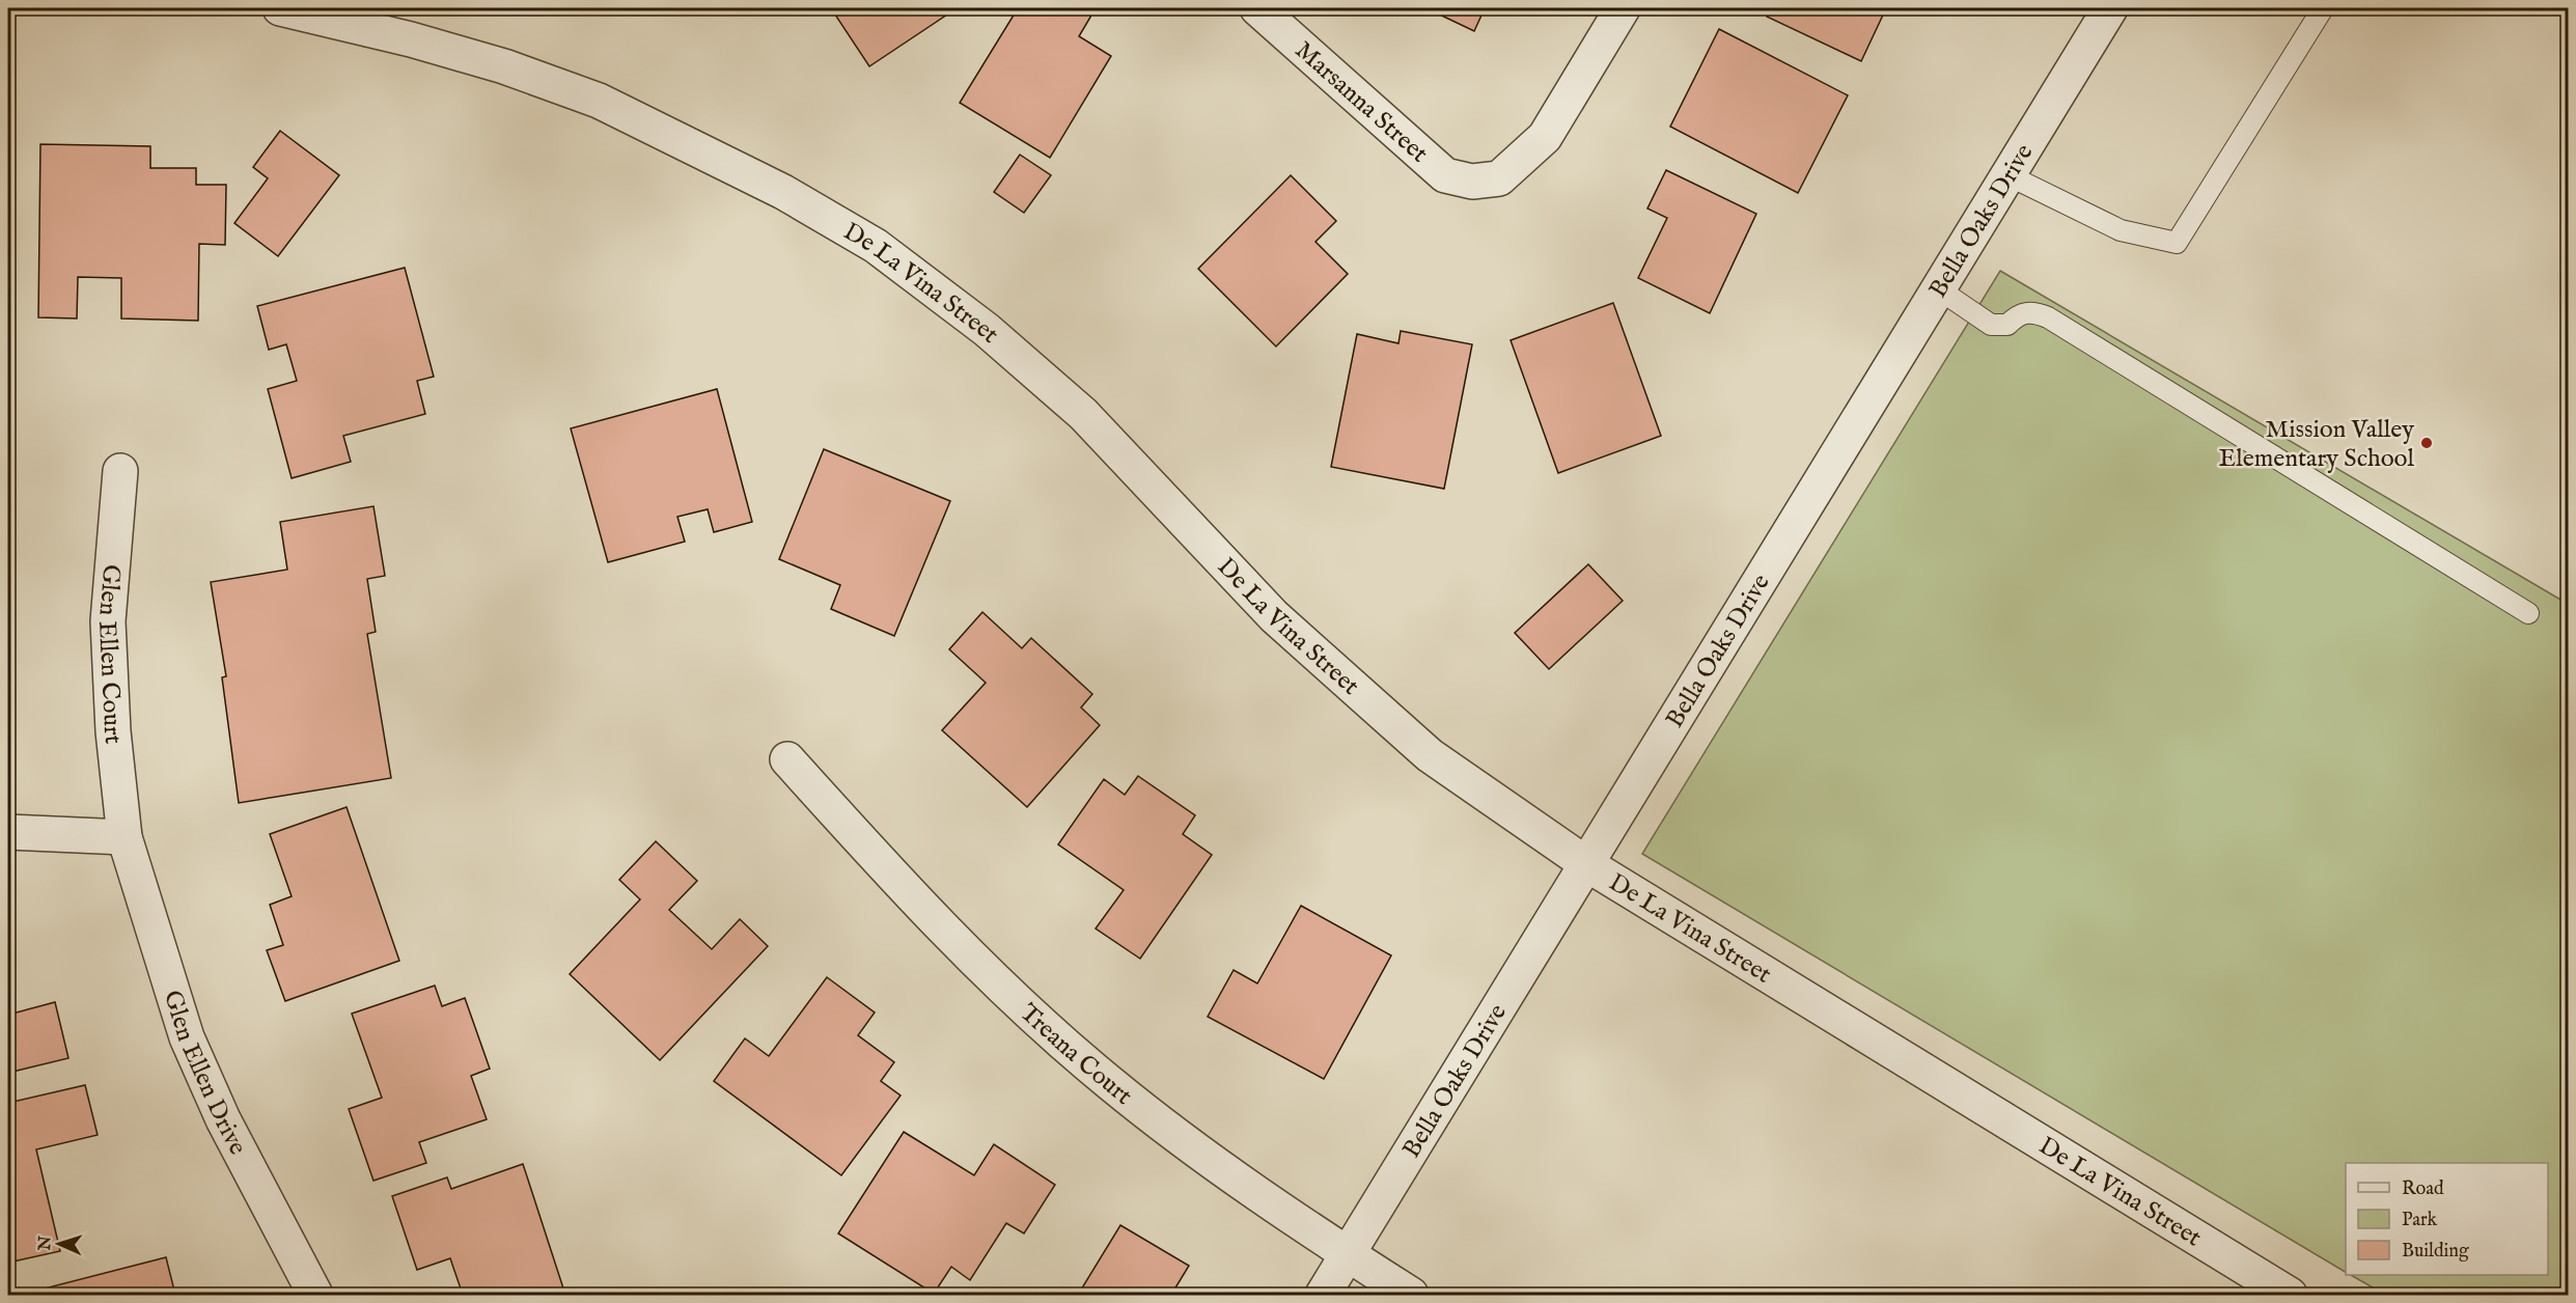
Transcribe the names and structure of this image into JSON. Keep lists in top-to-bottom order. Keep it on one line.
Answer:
{"streets":{"street":["Marsanna Street","Bella Oaks Drive","De La Vina Street","Glen Ellen Court","Treana Court","Glen Ellen Drive"]},"crossings":[["Bella Oaks Drive","De La Vina Street"],["Bella Oaks Drive","Treana Court"],["Glen Ellen Court","Glen Ellen Drive"]],"places":["Mission Valley Elementary School"],"legend":["Road","Park","Building"],"north":"left"}
